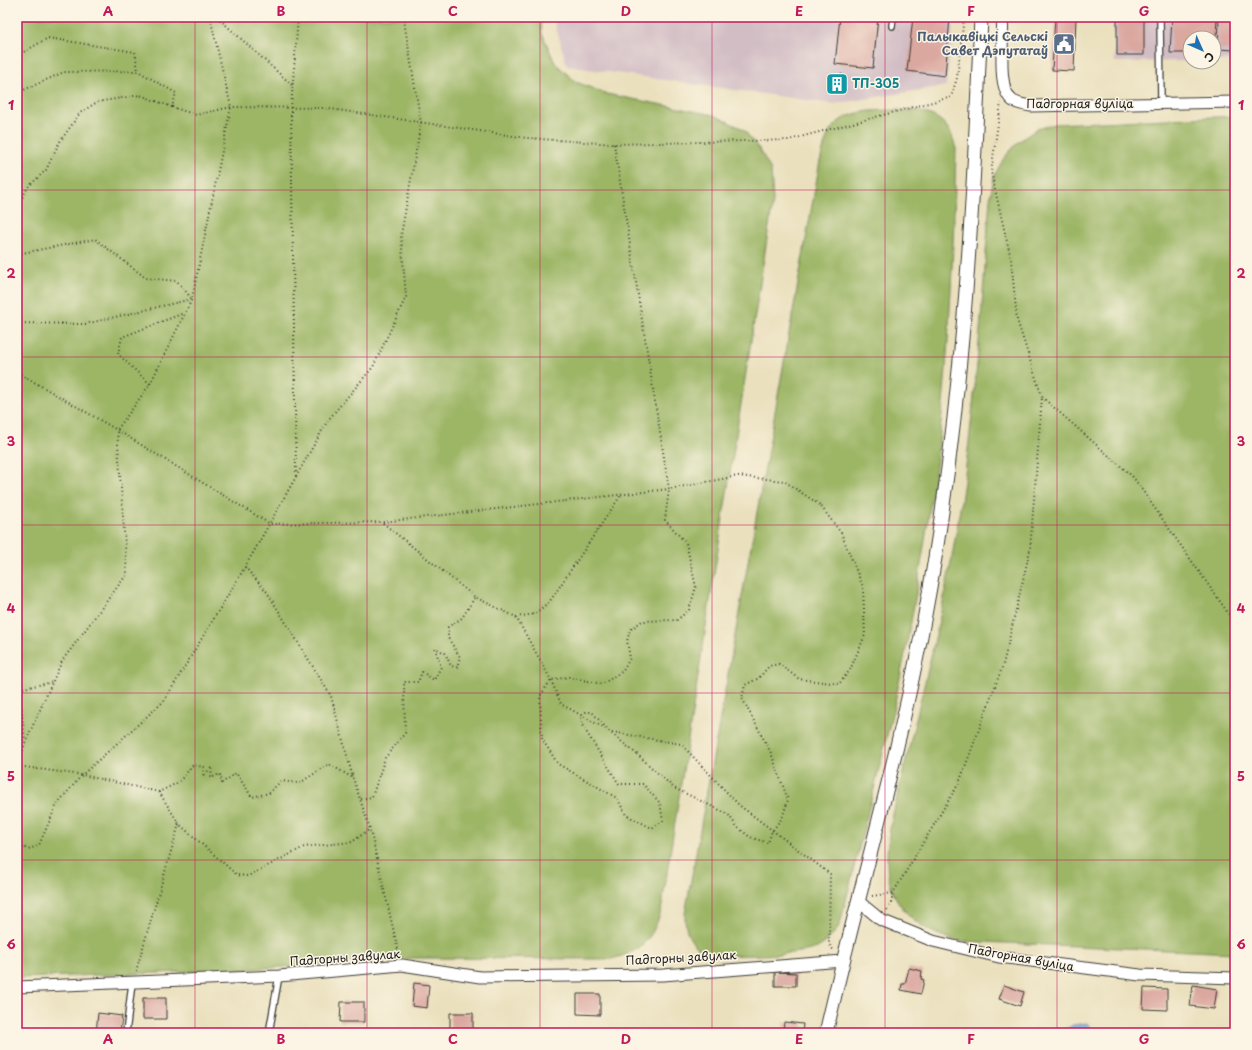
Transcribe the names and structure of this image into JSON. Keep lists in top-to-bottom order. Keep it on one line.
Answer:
{"streets":{"street":["Падгорная вуліца","Падгорны завулак"]},"places":{"public building":["Палыкавіцкі Сельскі Савет Дэпутатаў"],"building":["ТП-305"]},"north":"bottom right","grid":{"columns":["A","B","C","D","E","F","G"],"rows":["1","2","3","4","5","6"]}}
